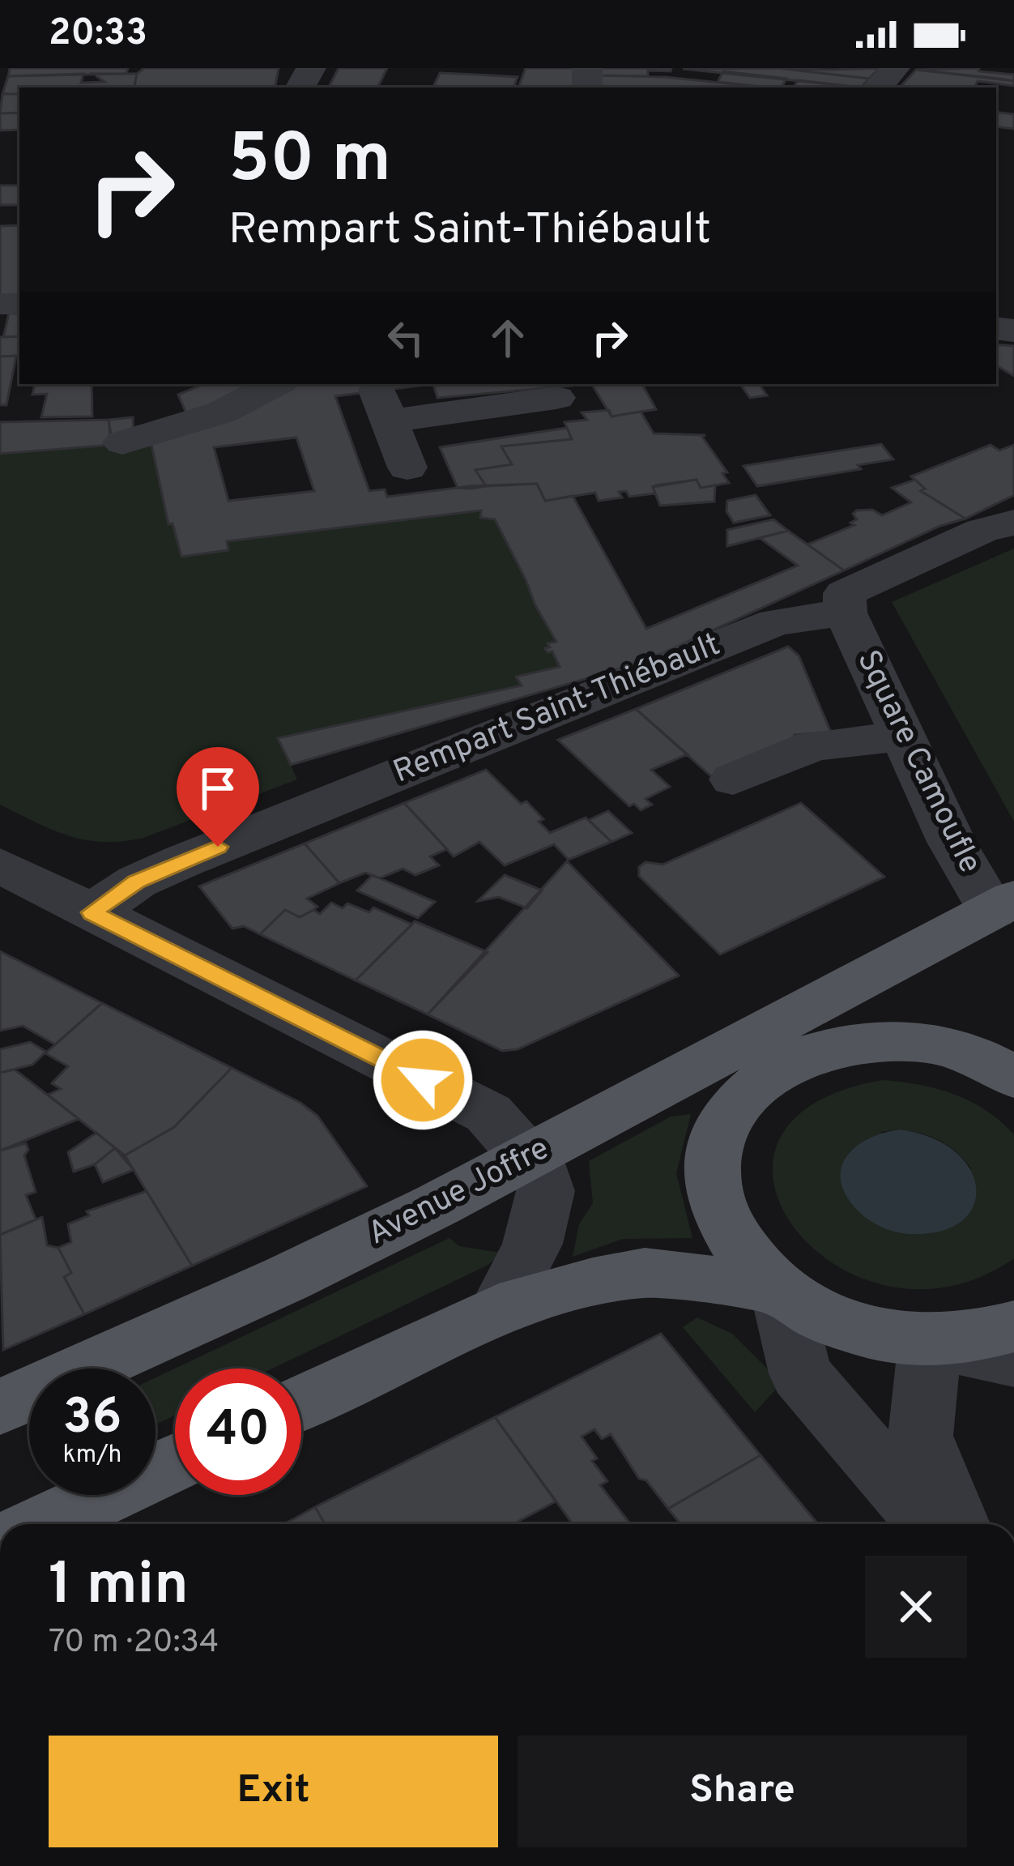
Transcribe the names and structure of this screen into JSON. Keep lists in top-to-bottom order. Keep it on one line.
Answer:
{"streets":{"main road":["Avenue Joffre"],"street":["Rempart Saint-Thiébault","Square Camoufle"]},"crossings":[["Rempart Saint-Thiébault","Square Camoufle"],["Square Camoufle","Avenue Joffre"]],"page":{"status":"20:33","turn":["50 m","Rempart Saint-Thiébault"],"speed":"36 km/h","limit":"40","heading":["1 min","70 m · 20:34"],"buttons":["Exit","Share"]}}
